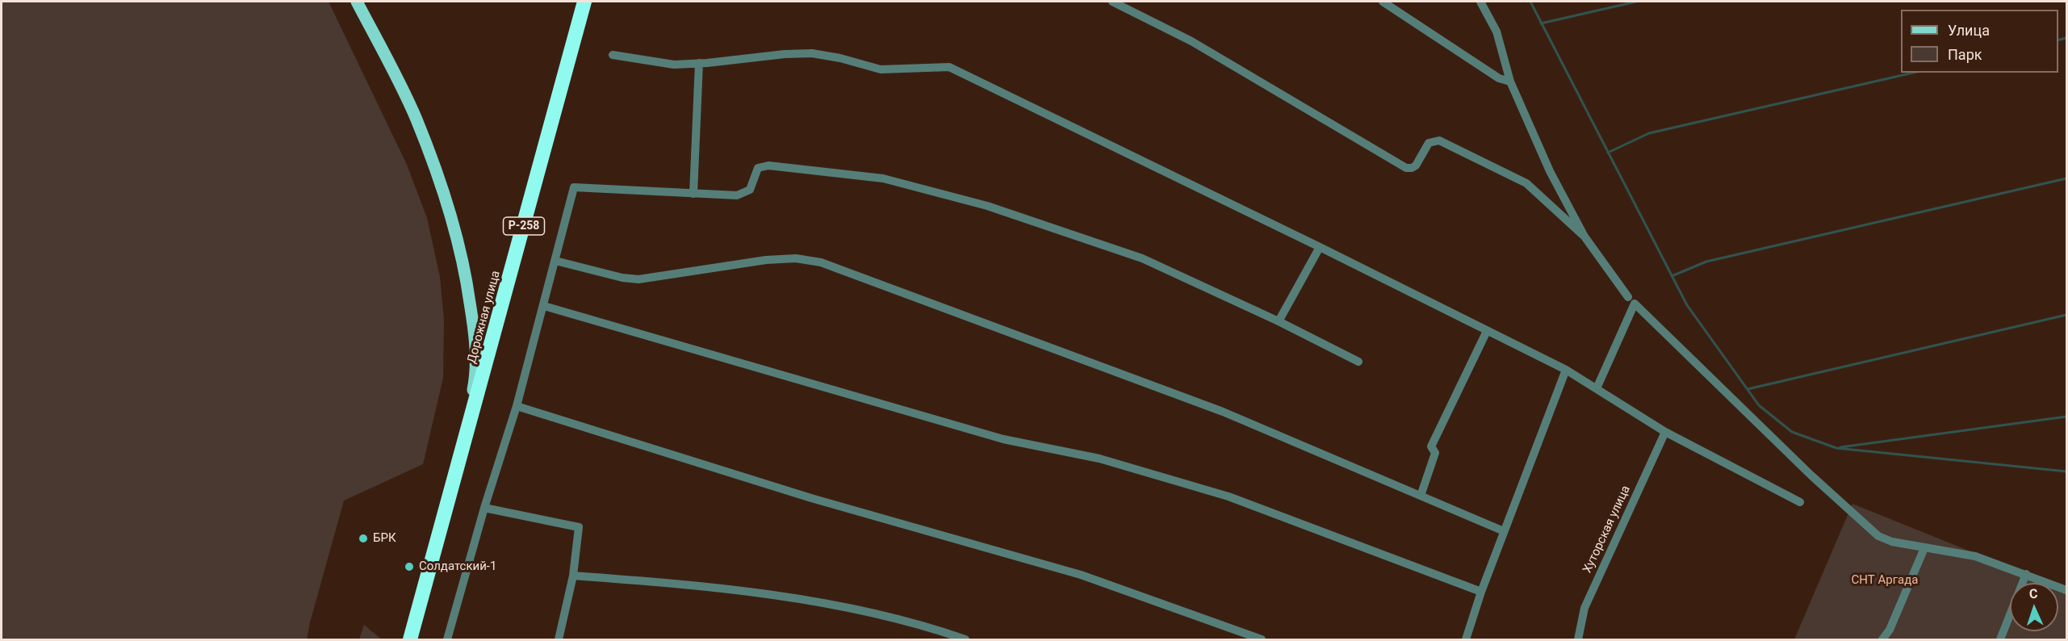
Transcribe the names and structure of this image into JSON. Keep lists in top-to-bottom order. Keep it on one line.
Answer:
{"streets":{"highway":["Р-258","Дорожная улица"],"street":["Хуторская улица"]},"parks":["СНТ Аргада"],"places":["БРК","Солдатский-1"],"legend":["Улица","Парк"],"north":"top"}
